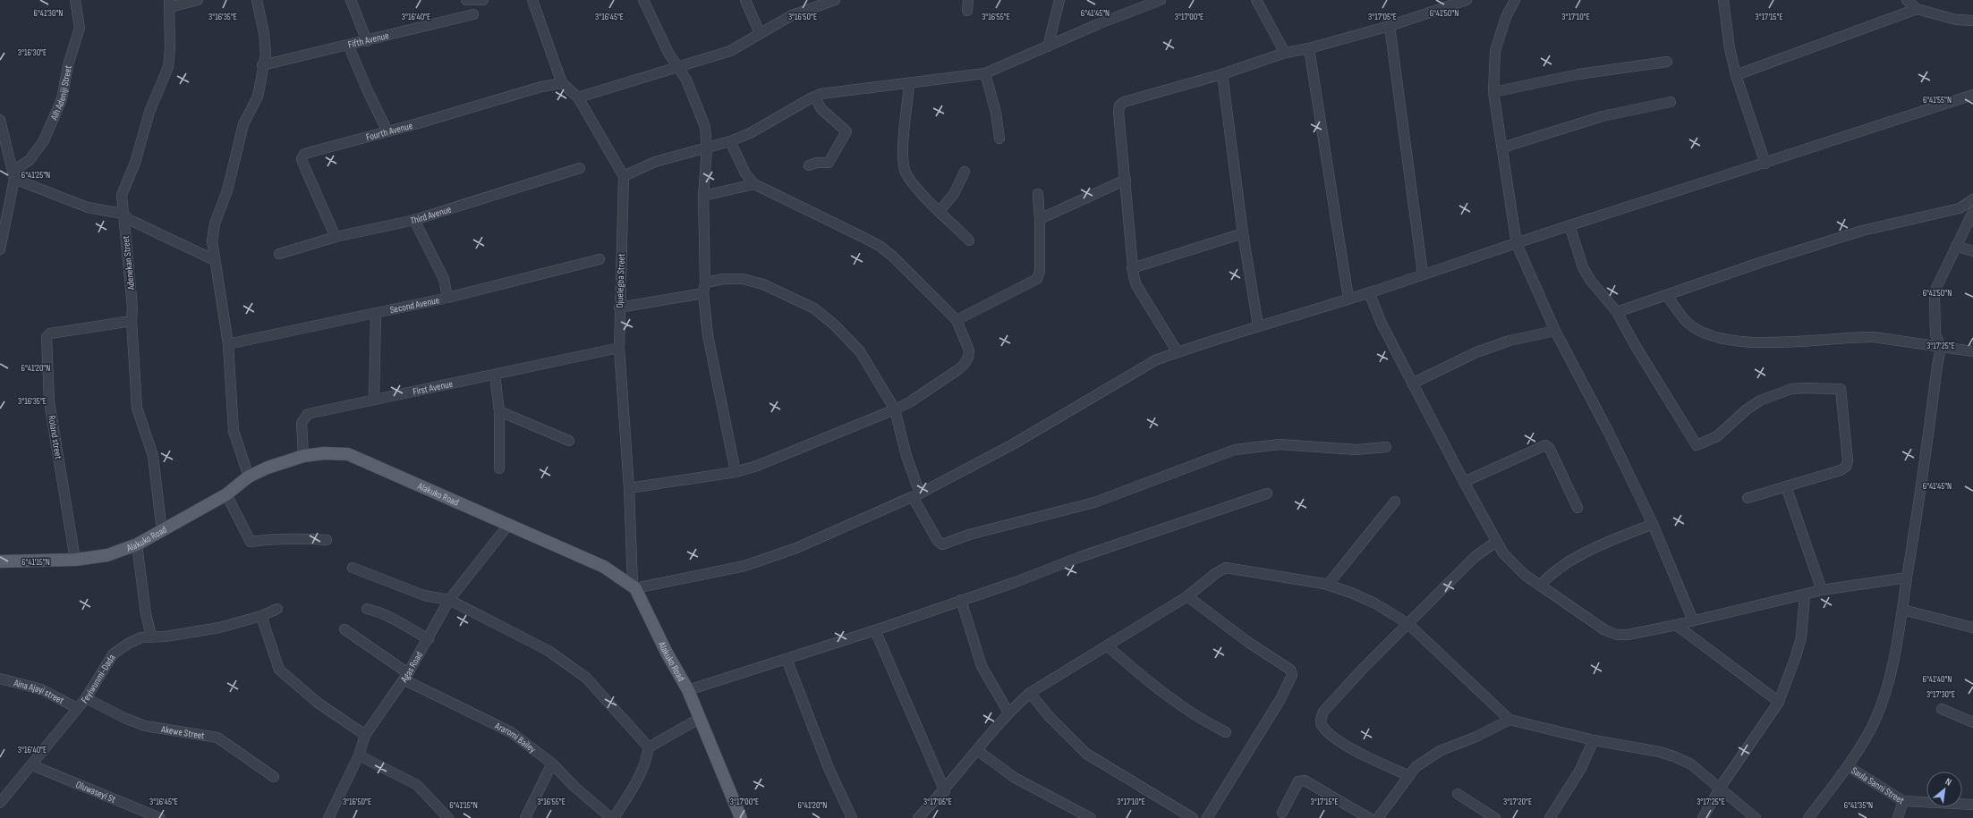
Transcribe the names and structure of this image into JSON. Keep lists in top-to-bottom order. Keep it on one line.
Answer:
{"streets":{"main road":["Alakuko Road"],"street":["Fifth Avenue","Alh Adeniji Street","Fourth Avenue","Third Avenue","Adenekan Street","Ojuelegba Street","Second Avenue","First Avenue","Roland street","Agas Road","Feyiwunmi-Dada","Aina Ajayi street","Akewe Street","Araromi Bailey","Saula Sanni Street","Oluwaseyi St"]},"crossings":[["Fourth Avenue","Third Avenue"],["Adenekan Street","Roland street"],["Adenekan Street","Alakuko Road"],["Ojuelegba Street","First Avenue"],["Ojuelegba Street","Alakuko Road"],["First Avenue","Alakuko Road"],["Roland street","Alakuko Road"],["Alakuko Road","Agas Road"],["Agas Road","Araromi Bailey"],["Feyiwunmi-Dada","Aina Ajayi street"],["Feyiwunmi-Dada","Akewe Street"],["Feyiwunmi-Dada","Oluwaseyi St"]],"north":"top right","coordinates":["6°41'30\"N","6°41'45\"N","6°41'50\"N","3°16'35\"E","3°16'40\"E","3°16'45\"E","3°16'50\"E","3°16'55\"E","3°17'00\"E","3°17'05\"E","3°17'10\"E","3°17'15\"E","3°16'30\"E","6°41'55\"N","6°41'25\"N","3°17'25\"E","6°41'20\"N","6°41'15\"N","6°41'40\"N","3°17'30\"E","3°17'20\"E","6°41'35\"N"]}
